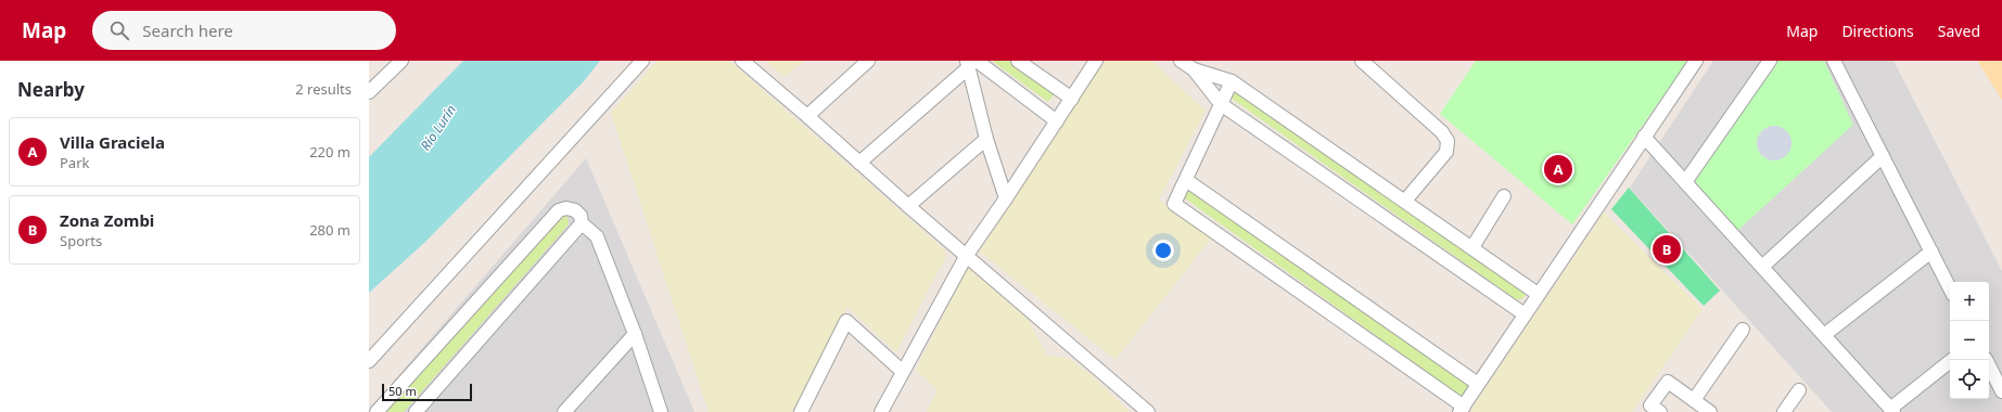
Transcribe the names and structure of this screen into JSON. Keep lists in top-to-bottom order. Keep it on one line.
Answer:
{"water":["Río Lurín"],"scale_bar":"50 m","page":{"header":"Map","search":"Search here","nav":["Map","Directions","Saved"],"heading":["Nearby","2 results"],"list":[{"mark":"A","name":"Villa Graciela","note":"Park","value":"220 m"},{"mark":"B","name":"Zona Zombi","note":"Sports","value":"280 m"}],"pins":["A","B"],"map_buttons":["+","−"],"scale":"50 m"}}
